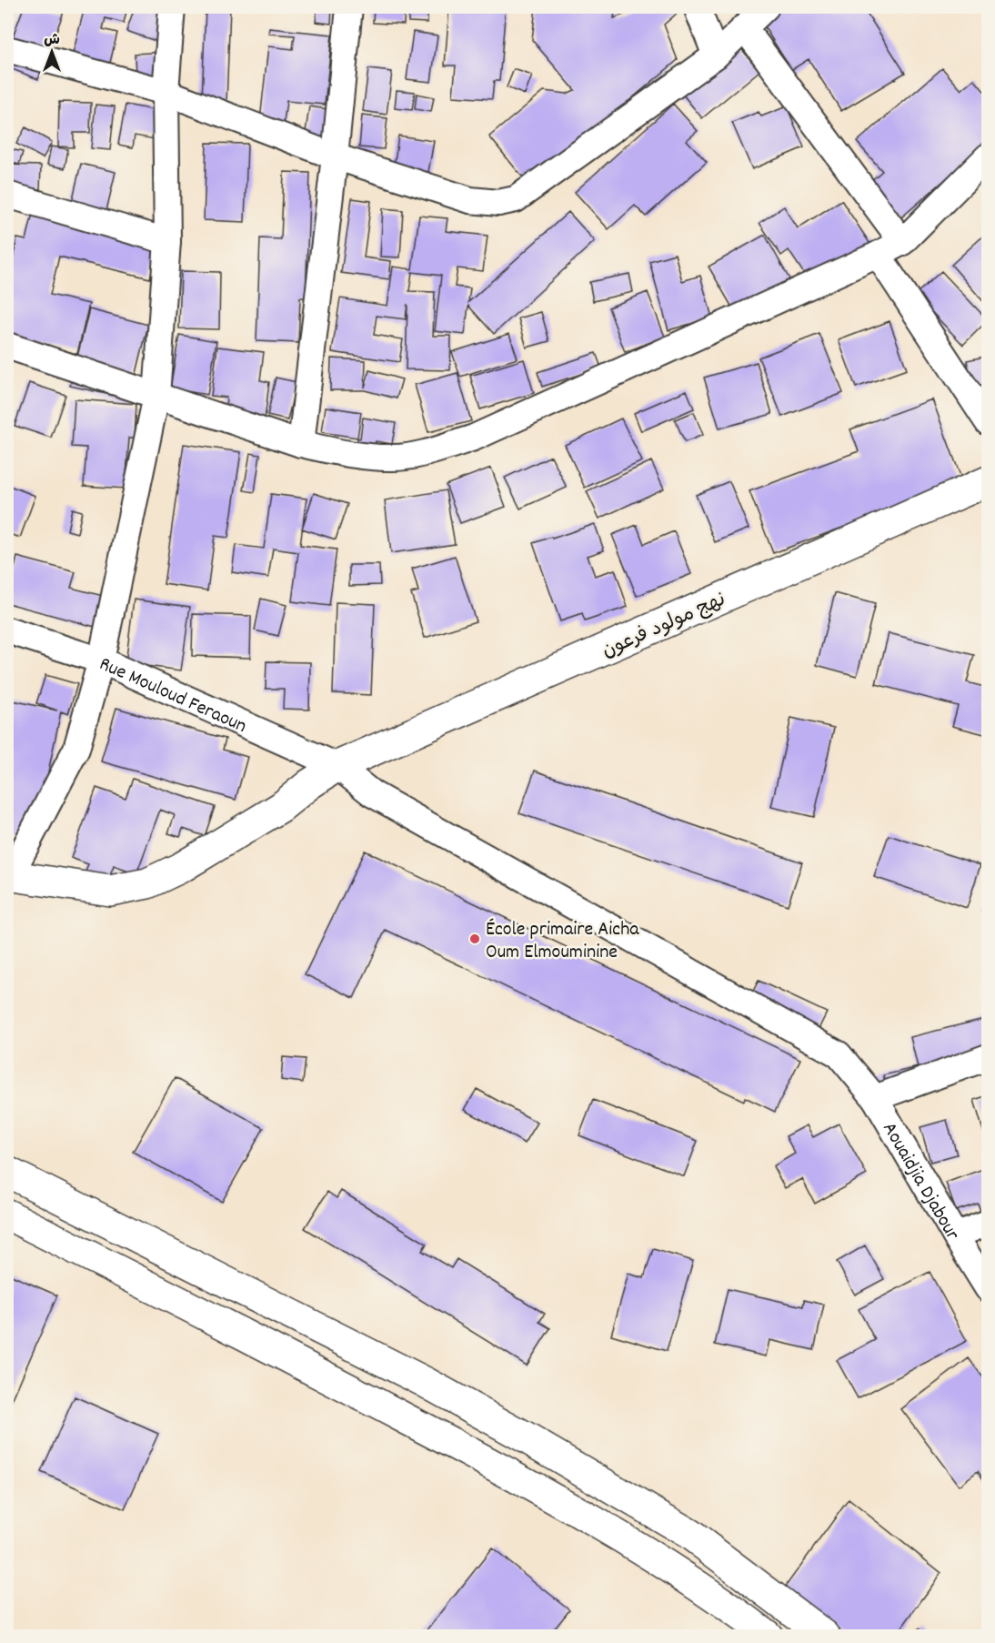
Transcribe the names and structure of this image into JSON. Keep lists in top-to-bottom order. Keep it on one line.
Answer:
{"streets":{"main road":["نهج مولود فرعون"],"street":["Rue Mouloud Feraoun","Aouaidjia Djabour"]},"crossings":[["نهج مولود فرعون","Rue Mouloud Feraoun"],["Rue Mouloud Feraoun","Aouaidjia Djabour"]],"places":["École primaire Aicha Oum Elmouminine"],"north":"top"}
